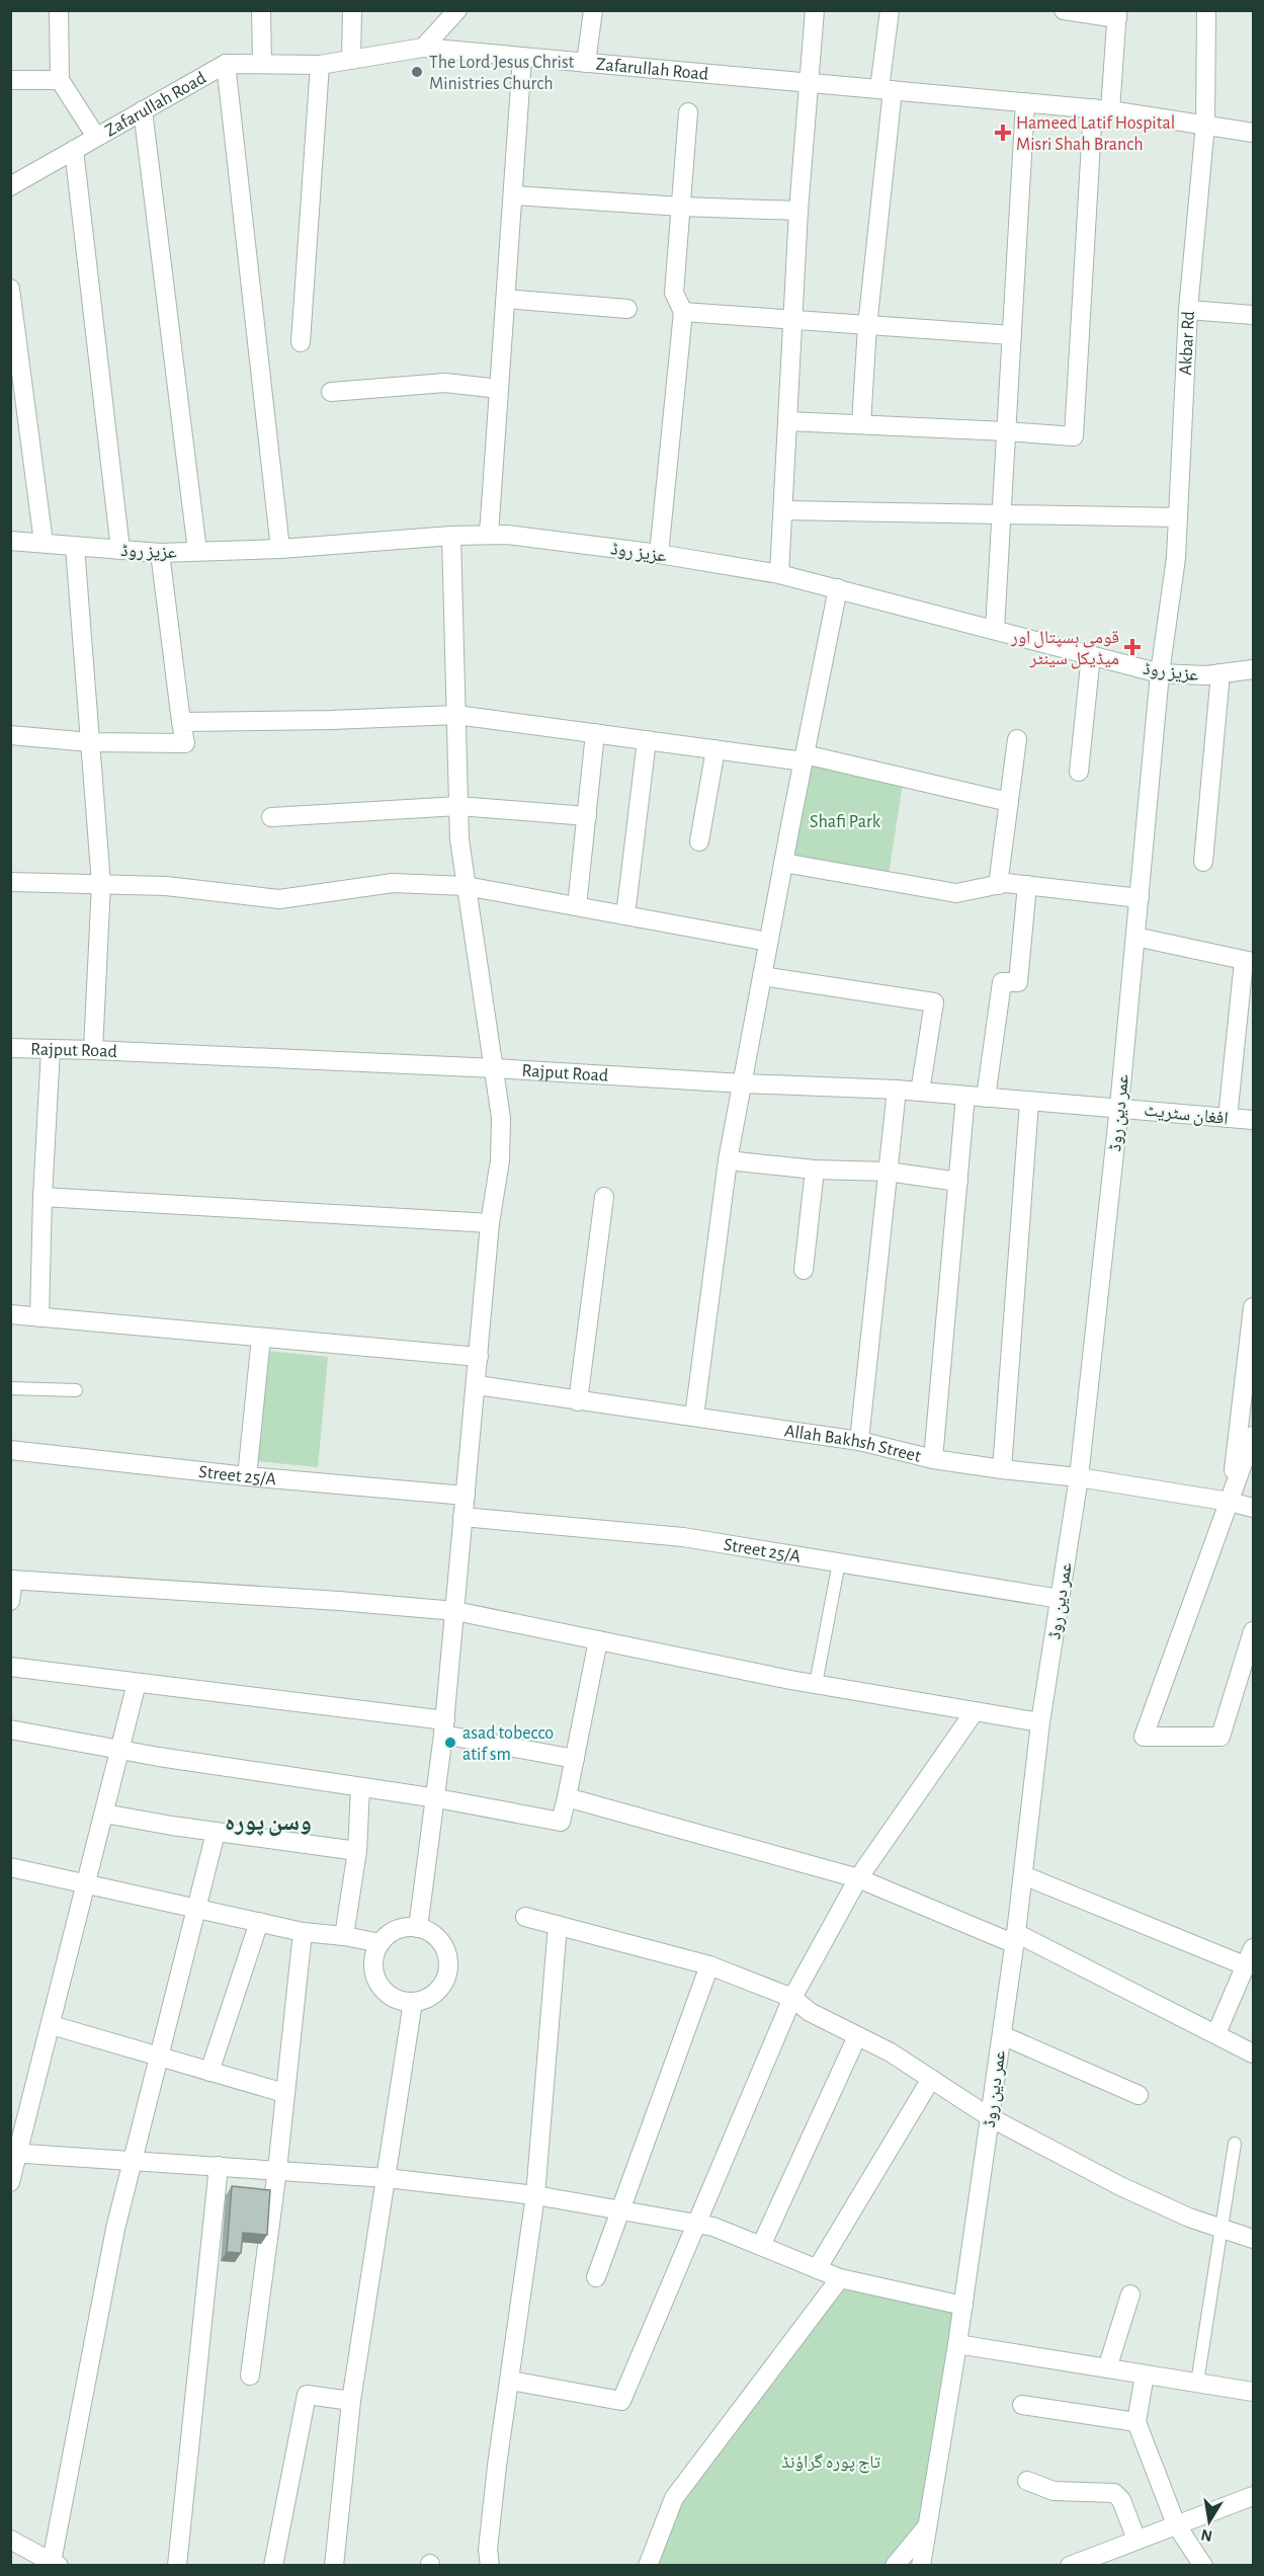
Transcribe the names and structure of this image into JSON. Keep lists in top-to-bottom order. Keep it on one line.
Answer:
{"streets":{"street":["Zafarullah Road","Akbar Rd","عزیز روڈ","Rajput Road","عمر دین روڈ","افغان سٹریٹ","Allah Bakhsh Street","Street 25/A"]},"crossings":[["Zafarullah Road","Akbar Rd"],["Akbar Rd","عزیز روڈ"],["Akbar Rd","عمر دین روڈ"],["عزیز روڈ","عمر دین روڈ"],["Rajput Road","عمر دین روڈ"],["Rajput Road","افغان سٹریٹ"],["عمر دین روڈ","افغان سٹریٹ"],["عمر دین روڈ","Allah Bakhsh Street"],["عمر دین روڈ","Street 25/A"]],"districts":["وسن پورہ"],"parks":["Shafi Park","تاج پورہ گراؤنڈ"],"places":{"other":["The Lord Jesus Christ Ministries Church","asad tobecco atif sm"],"health":["Hameed Latif Hospital Misri Shah Branch","قومی ہسپتال اور میڈیکل سینٹر"]},"north":"bottom"}
